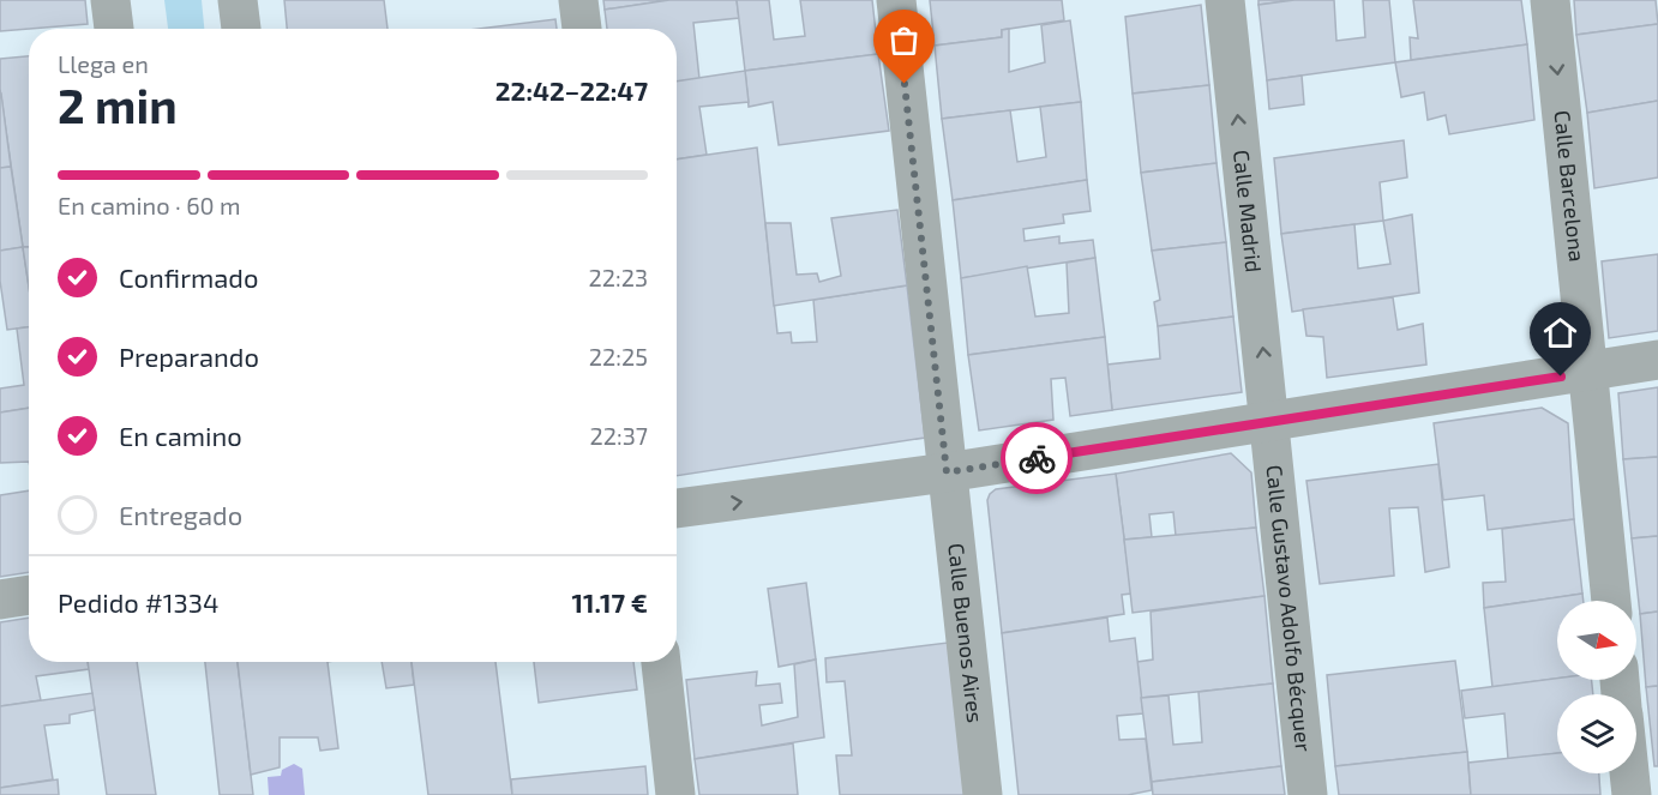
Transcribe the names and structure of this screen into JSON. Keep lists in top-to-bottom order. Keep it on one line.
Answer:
{"streets":{"street":["Calle Barcelona","Calle Madrid","Calle Gustavo Adolfo Bécquer","Calle Buenos Aires"]},"crossings":[["Calle Madrid","Calle Gustavo Adolfo Bécquer"]],"one_way":["Calle Barcelona","Calle Madrid"],"north":"right","page":{"heading":["2 min","Llega en","22:42–22:47"],"panel":["Pedido #1334","11.17 €"],"bar":"En camino · 60 m","list":[["Confirmado","22:23"],["Preparando","22:25"],["En camino","22:37"],"Entregado"]}}
